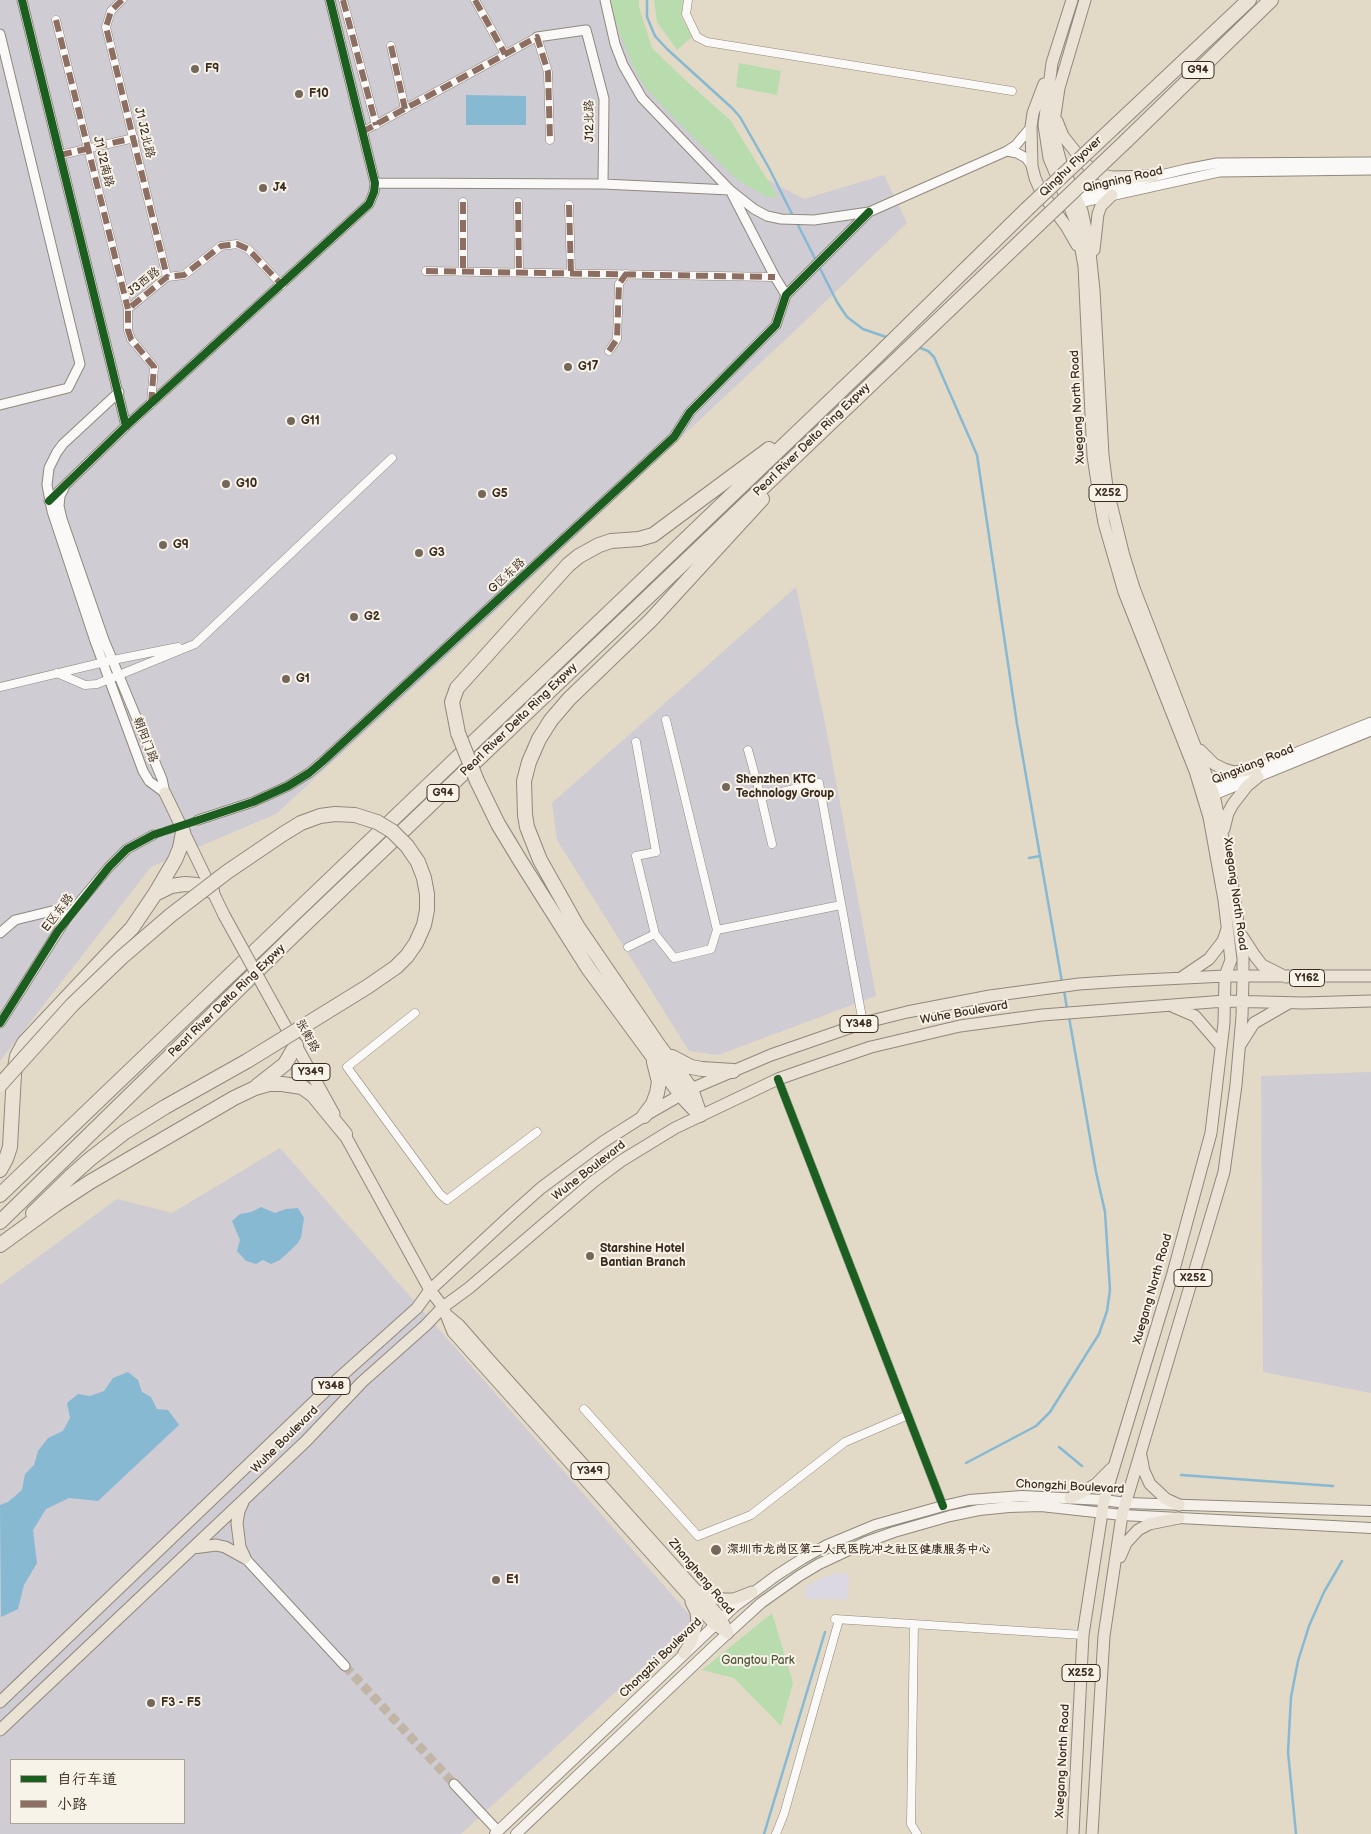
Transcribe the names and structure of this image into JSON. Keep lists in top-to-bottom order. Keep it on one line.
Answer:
{"streets":{"highway":["G94","Qinghu Flyover","Pearl River Delta Ring Expwy"],"main road":["Xuegang North Road","X252","Y162","Wuhe Boulevard","Y348","张衡路","Y349","Chongzhi Boulevard","Zhangheng Road"],"street":["J12北路","J1 J2北路","J1 J2南路","Qingning Road","J3西路","G区东路","朝阳门路","Qingxiang Road","E区东路"]},"crossings":[["J1 J2北路","J3西路"],["J1 J2南路","J3西路"],["Qinghu Flyover","Pearl River Delta Ring Expwy"],["Qingning Road","Xuegang North Road"],["Xuegang North Road","Qingxiang Road"],["Xuegang North Road","Wuhe Boulevard"],["Xuegang North Road","Chongzhi Boulevard"],["朝阳门路","张衡路"],["Wuhe Boulevard","张衡路"],["Wuhe Boulevard","Zhangheng Road"],["张衡路","Zhangheng Road"],["Chongzhi Boulevard","Zhangheng Road"]],"parks":["Gangtou Park"],"places":["F9","F10","J4","G17","G11","G10","G5","G9","G3","G2","G1","Shenzhen KTC Technology Group","Starshine Hotel Bantian Branch","深圳市龙岗区第二人民医院冲之社区健康服务中心","E1","F3 - F5"],"legend":["自行车道","小路"]}
